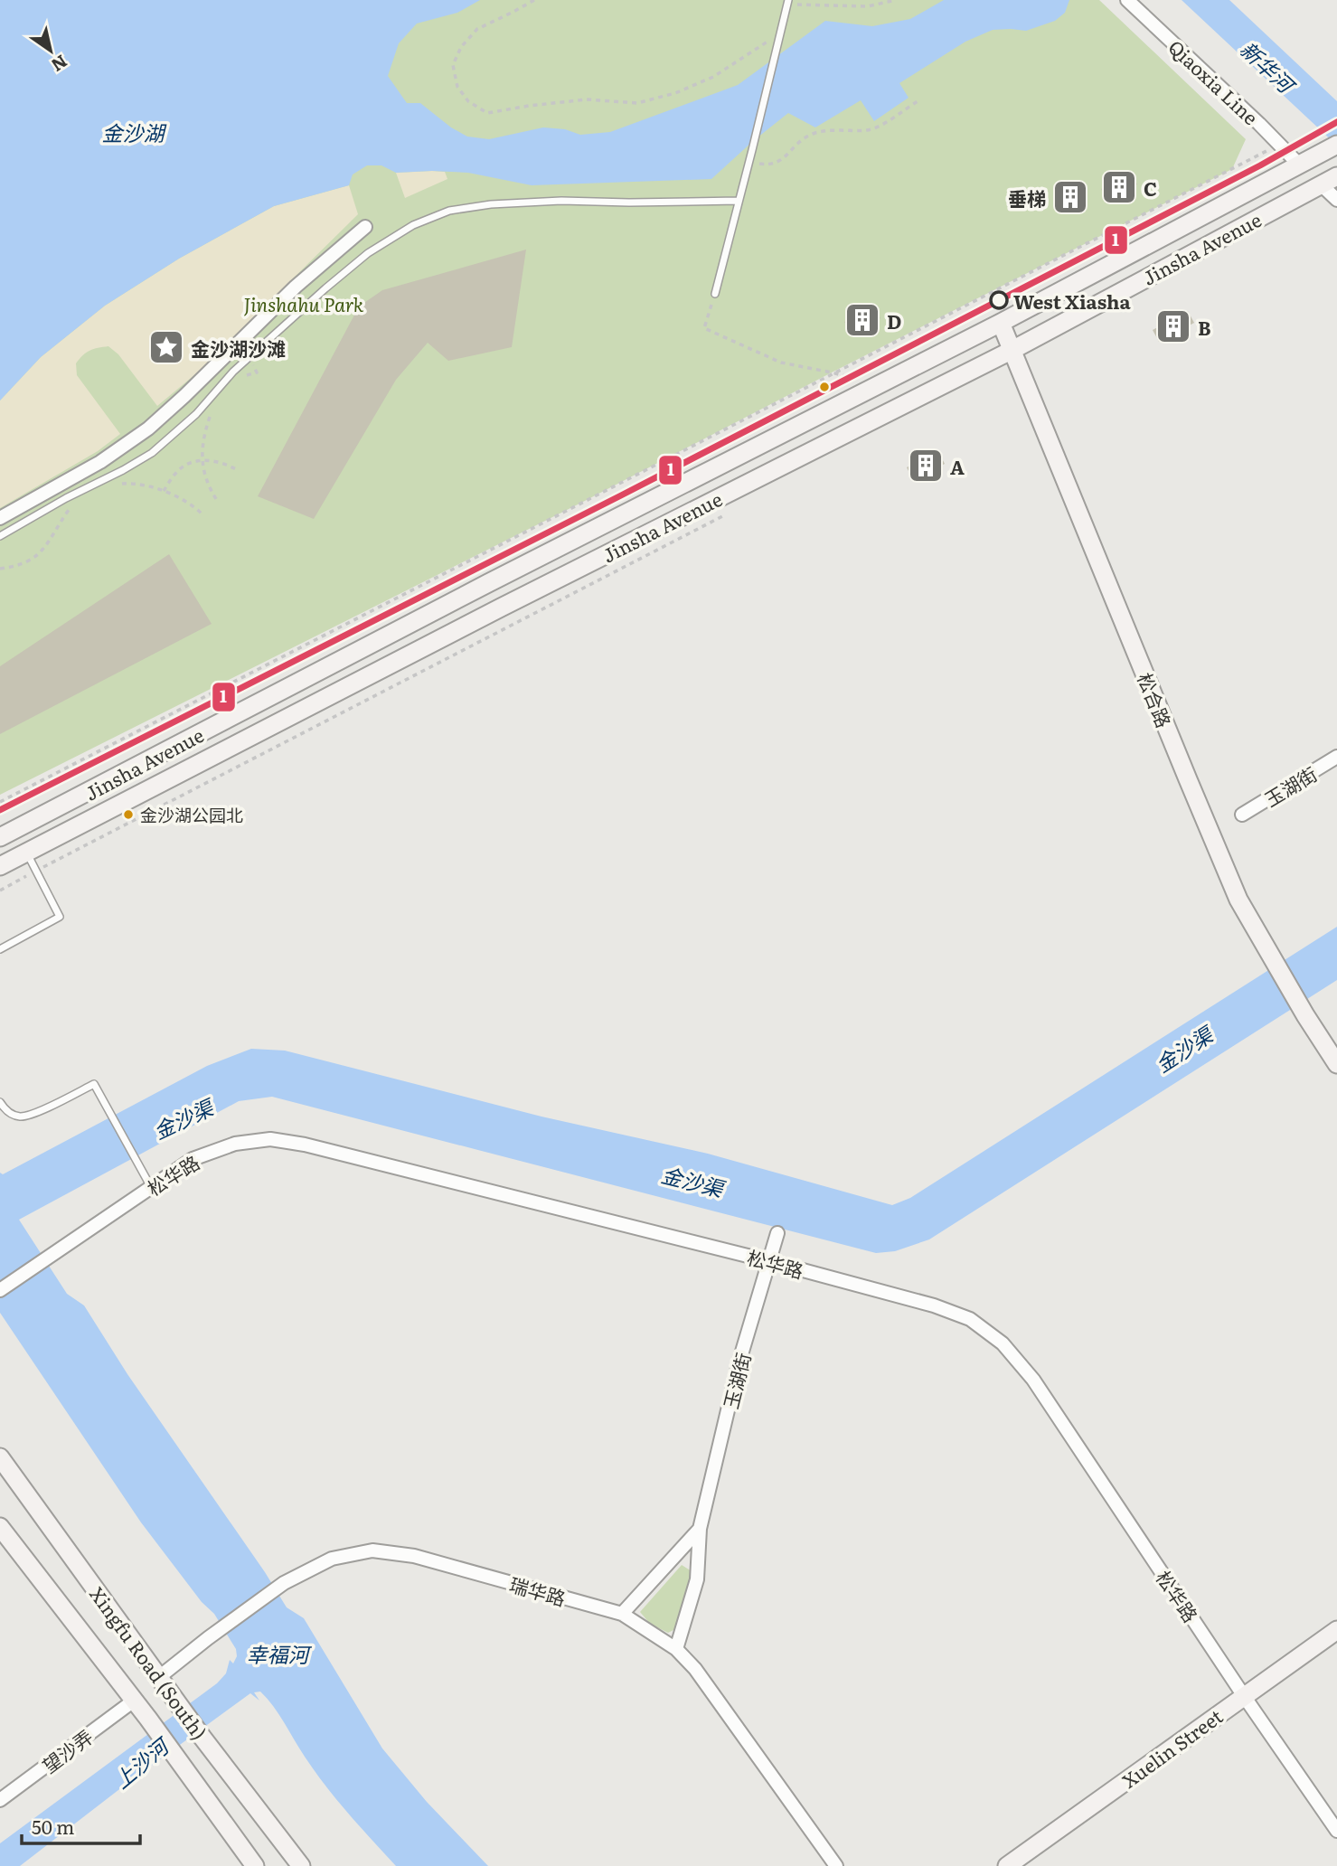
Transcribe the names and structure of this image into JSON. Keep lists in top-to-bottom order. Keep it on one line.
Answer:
{"streets":{"main road":["Jinsha Avenue","松合路","Xingfu Road (South)","Xuelin Street"],"street":["Qiaoxia Line","玉湖街","松华路","瑞华路","望沙弄"]},"crossings":[["Qiaoxia Line","Jinsha Avenue"],["Jinsha Avenue","松合路"],["玉湖街","松华路"],["玉湖街","瑞华路"],["松华路","Xuelin Street"],["瑞华路","Xingfu Road (South)"],["Xingfu Road (South)","望沙弄"]],"water":["新华河","金沙湖","金沙渠","幸福河","上沙河"],"parks":["Jinshahu Park"],"places":{"building":["C","垂梯","D","B","A"],"other":["West Xiasha","金沙湖公园北"],"place":["金沙湖沙滩"]},"lines":["transit line 1"],"scale_bar":"50 m","north":"bottom right"}
